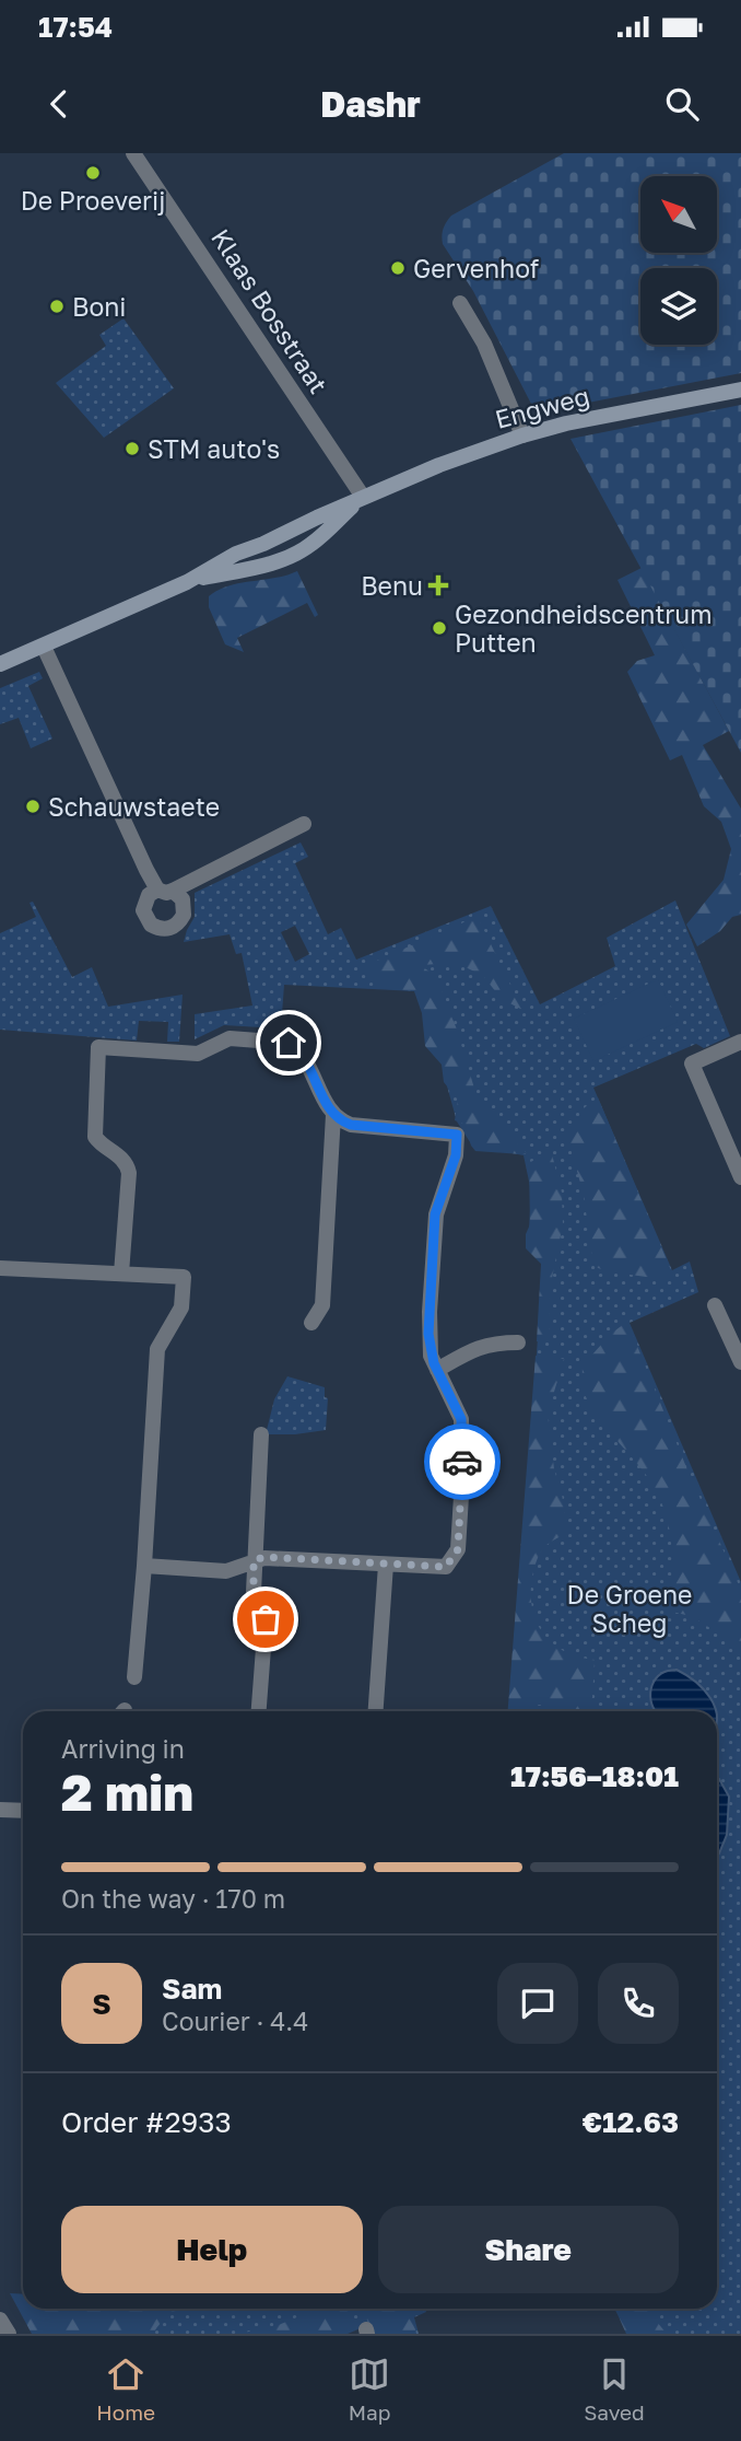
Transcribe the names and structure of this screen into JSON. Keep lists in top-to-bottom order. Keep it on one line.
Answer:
{"streets":{"street":["Klaas Bosstraat","Engweg"]},"crossings":[["Klaas Bosstraat","Engweg"]],"parks":["De Groene Scheg"],"places":{"other":["De Proeverij","Gervenhof","Boni","STM auto's","Gezondheidscentrum Putten","Schauwstaete"],"health":["Benu"]},"north":"top left","page":{"status":"17:54","header":"Dashr","heading":["2 min","Arriving in","17:56–18:01"],"panel":["Sam","Courier · 4.4","Order #2933","€12.63"],"bar":"On the way · 170 m","round":"S","buttons":["Help","Share"],"tabs":["Home","Map","Saved"]}}
